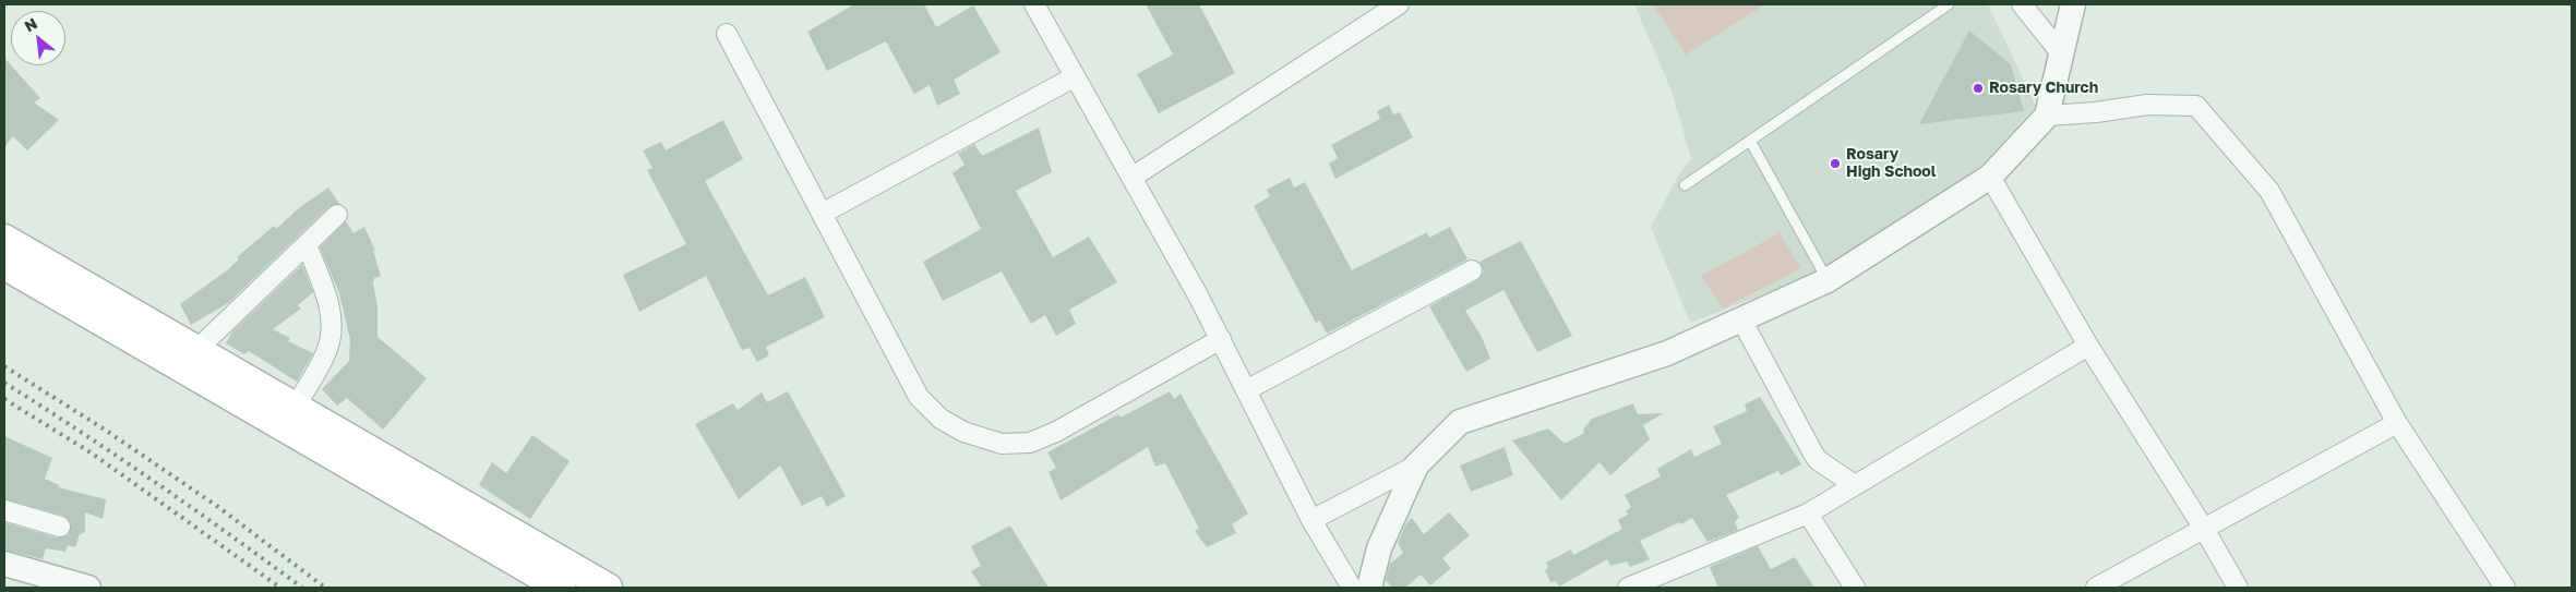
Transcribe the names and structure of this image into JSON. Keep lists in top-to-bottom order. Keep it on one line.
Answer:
{"places":["Rosary Church","Rosary High School"],"north":"top left"}
